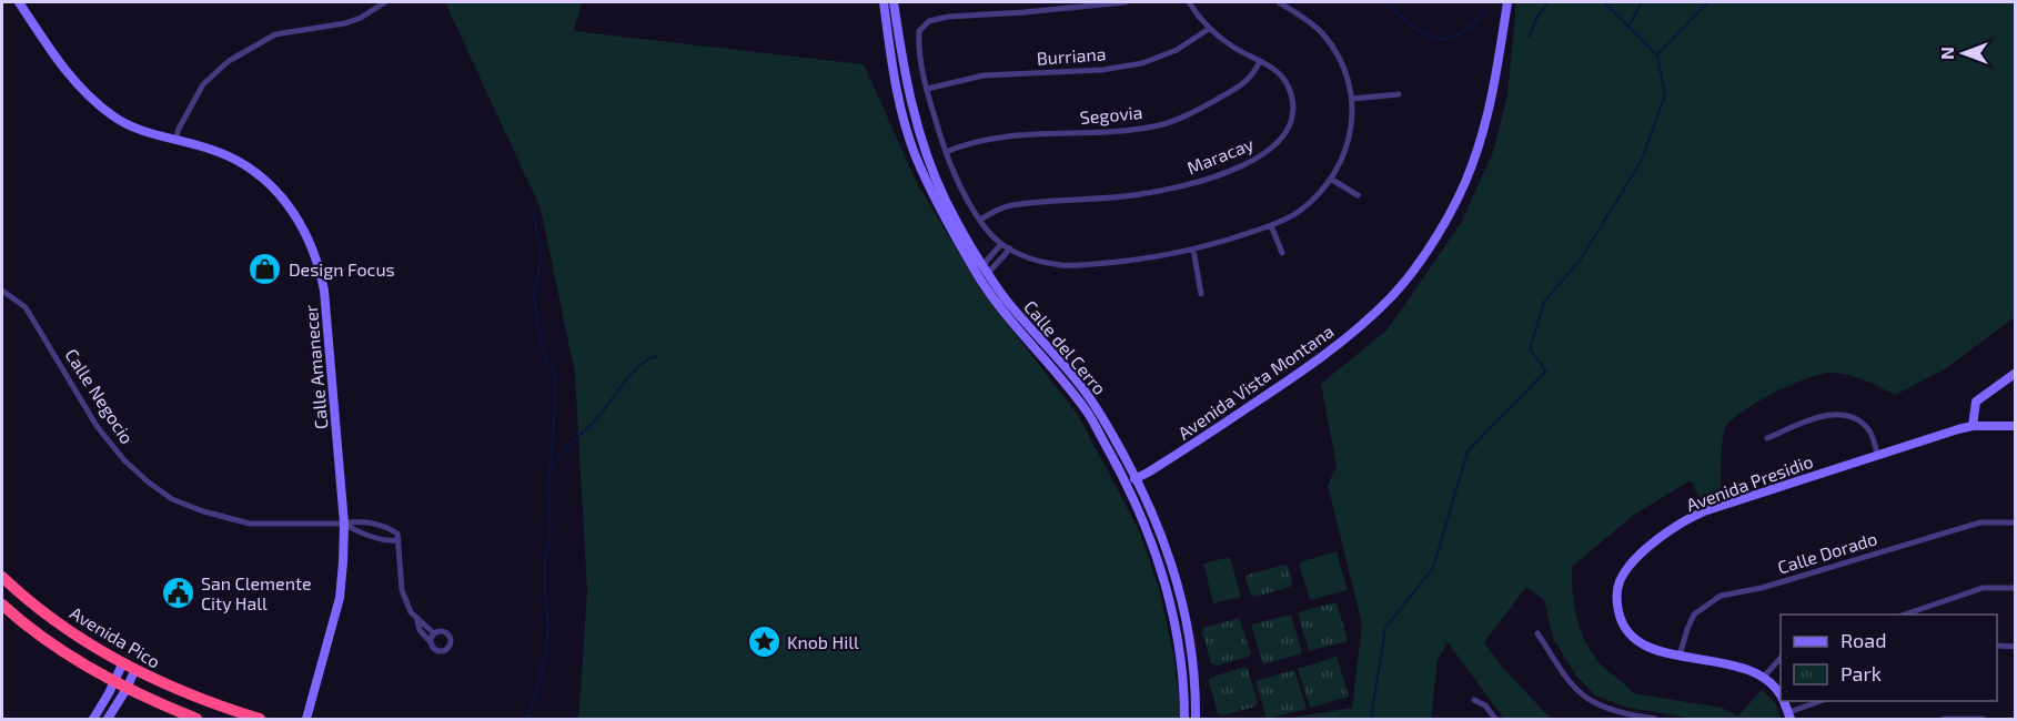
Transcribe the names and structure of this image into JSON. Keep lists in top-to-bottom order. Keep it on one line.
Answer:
{"streets":{"highway":["Avenida Pico"],"street":["Burriana","Segovia","Maracay","Calle del Cerro","Calle Amanecer","Avenida Vista Montana","Calle Negocio","Avenida Presidio","Calle Dorado"]},"crossings":[["Burriana","Maracay"],["Segovia","Maracay"],["Calle del Cerro","Avenida Vista Montana"],["Calle Amanecer","Calle Negocio"],["Avenida Presidio","Calle Dorado"]],"places":{"shop":["Design Focus"],"public building":["San Clemente City Hall"],"place":["Knob Hill"]},"legend":["Road","Park"],"north":"left"}
